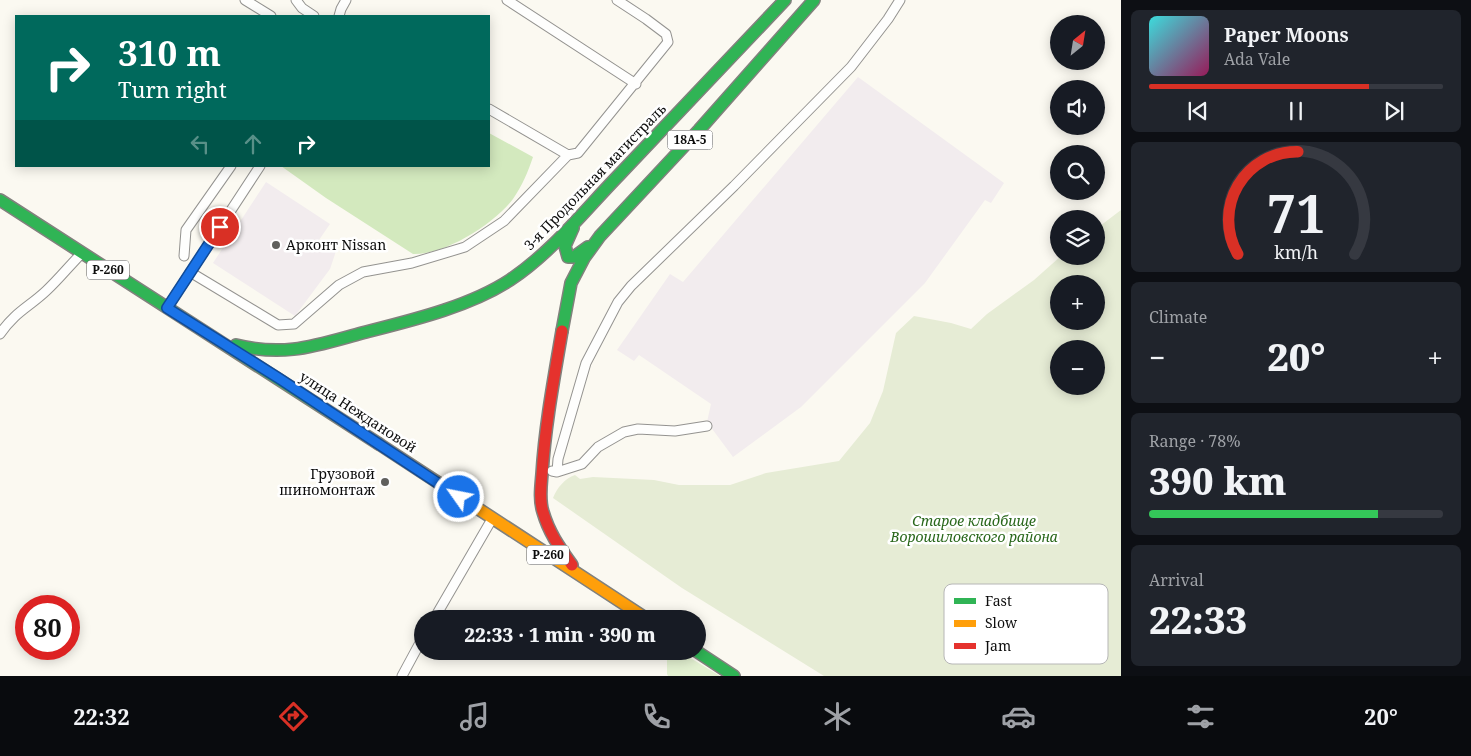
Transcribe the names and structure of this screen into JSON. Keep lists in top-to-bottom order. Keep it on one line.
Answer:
{"streets":{"highway":["18А-5","3-я Продольная магистраль","Р-260","улица Неждановой"]},"crossings":[["3-я Продольная магистраль","улица Неждановой"]],"parks":["Старое кладбище Ворошиловского района"],"places":["Арконт Nissan","Грузовой шиномонтаж"],"legend":["Fast","Slow","Jam"],"north":"top right","page":{"map_buttons":["+","−"],"turn":["310 m","Turn right"],"song":["Paper Moons","Ada Vale"],"tile":["Climate",["Range · 78%","390 km"],["Arrival","22:33"]],"heat":["−","20°","+"],"limit":"80","trip":"22:33 · 1 min · 390 m","tabs":["22:32","20°"],"gauge":["71","km/h"]}}
